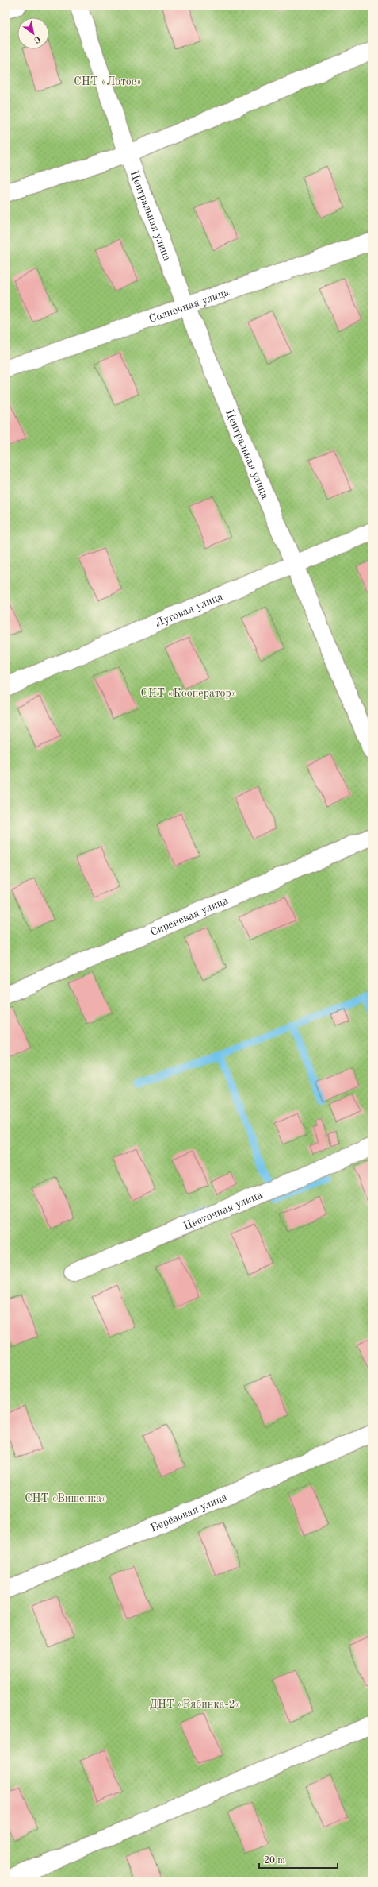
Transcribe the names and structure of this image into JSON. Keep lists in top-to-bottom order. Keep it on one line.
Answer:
{"streets":{"street":["Центральная улица","Солнечная улица","Луговая улица","Сиреневая улица","Цветочная улица","Берёзовая улица"]},"crossings":[["Центральная улица","Солнечная улица"],["Центральная улица","Луговая улица"]],"parks":["СНТ «Лотос»","СНТ «Кооператор»","СНТ «Вишенка»","ДНТ «Рябинка-2»"],"scale_bar":"20 m","north":"bottom right"}
